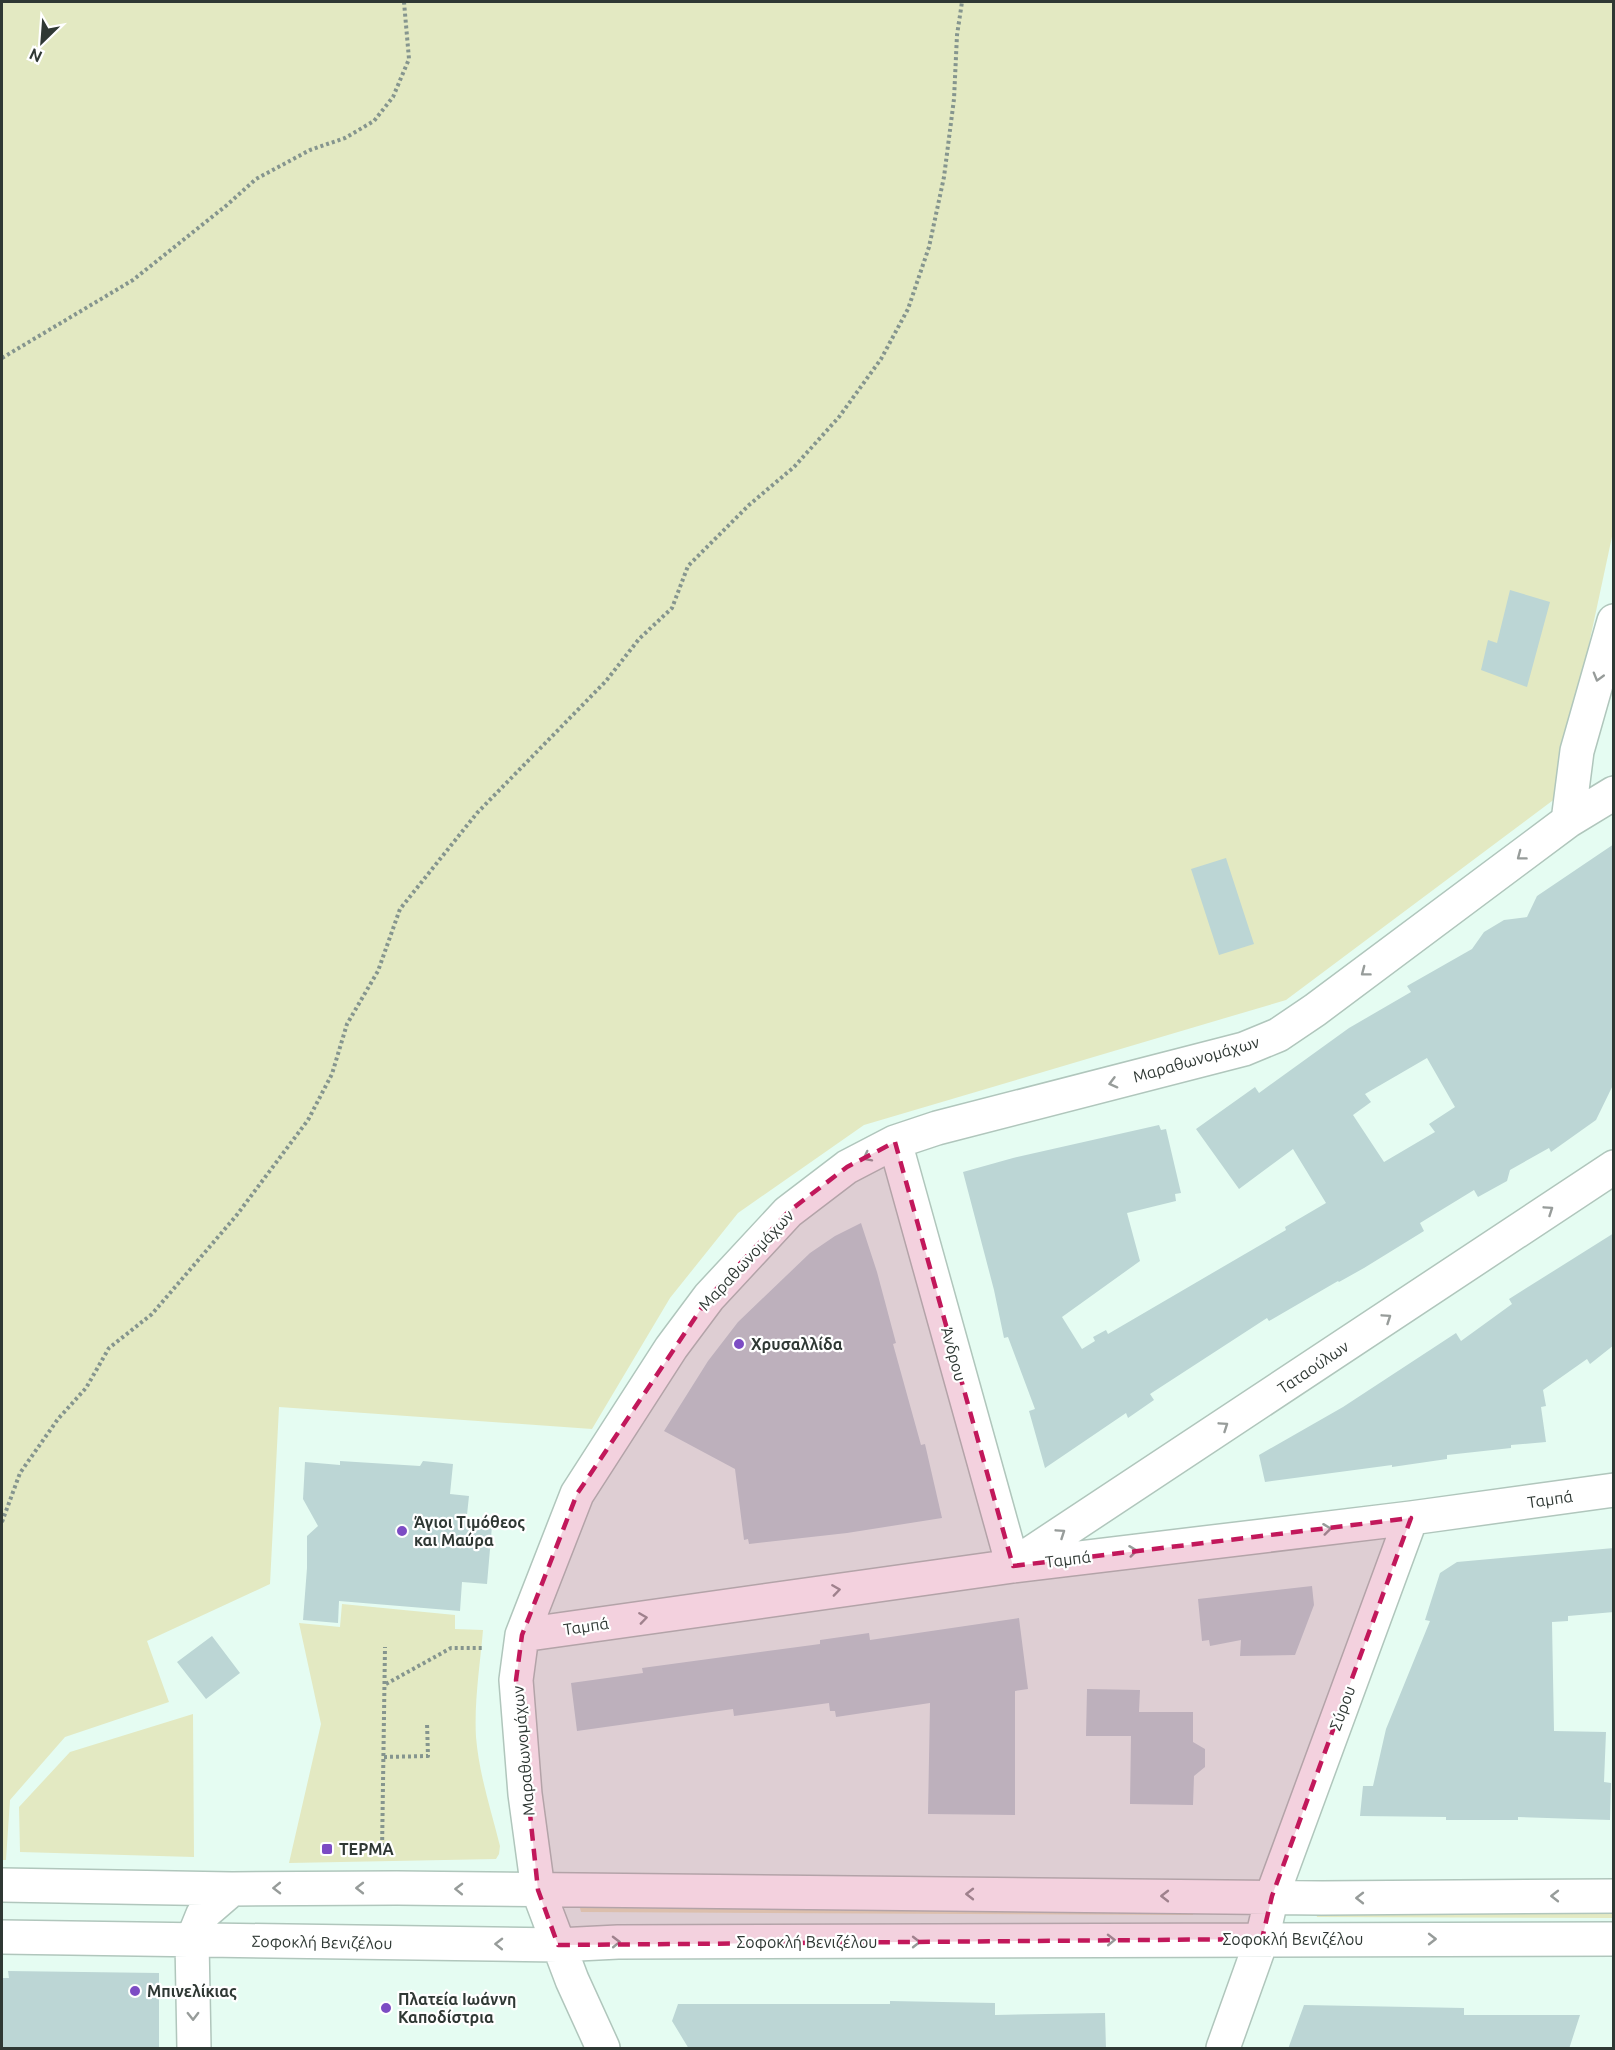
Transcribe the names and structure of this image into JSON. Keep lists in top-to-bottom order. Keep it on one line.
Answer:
{"streets":{"street":["Μαραθωνομάχων","Άνδρου","Ταταούλων","Ταμπά","Σύρου","Σοφοκλή Βενιζέλου"]},"crossings":[["Μαραθωνομάχων","Άνδρου"],["Μαραθωνομάχων","Ταμπά"],["Μαραθωνομάχων","Σοφοκλή Βενιζέλου"],["Άνδρου","Ταταούλων"],["Άνδρου","Ταμπά"],["Ταταούλων","Ταμπά"],["Ταμπά","Σύρου"],["Σύρου","Σοφοκλή Βενιζέλου"]],"one_way":["Μαραθωνομάχων","Ταταούλων","Ταμπά"],"places":{"other":["Χρυσαλλίδα","Άγιοι Τιμόθεος και Μαύρα","Μπινελίκιας","Πλατεία Ιωάννη Καποδίστρια"],"transit":["ΤΕΡΜΑ"]},"north":"bottom left"}
